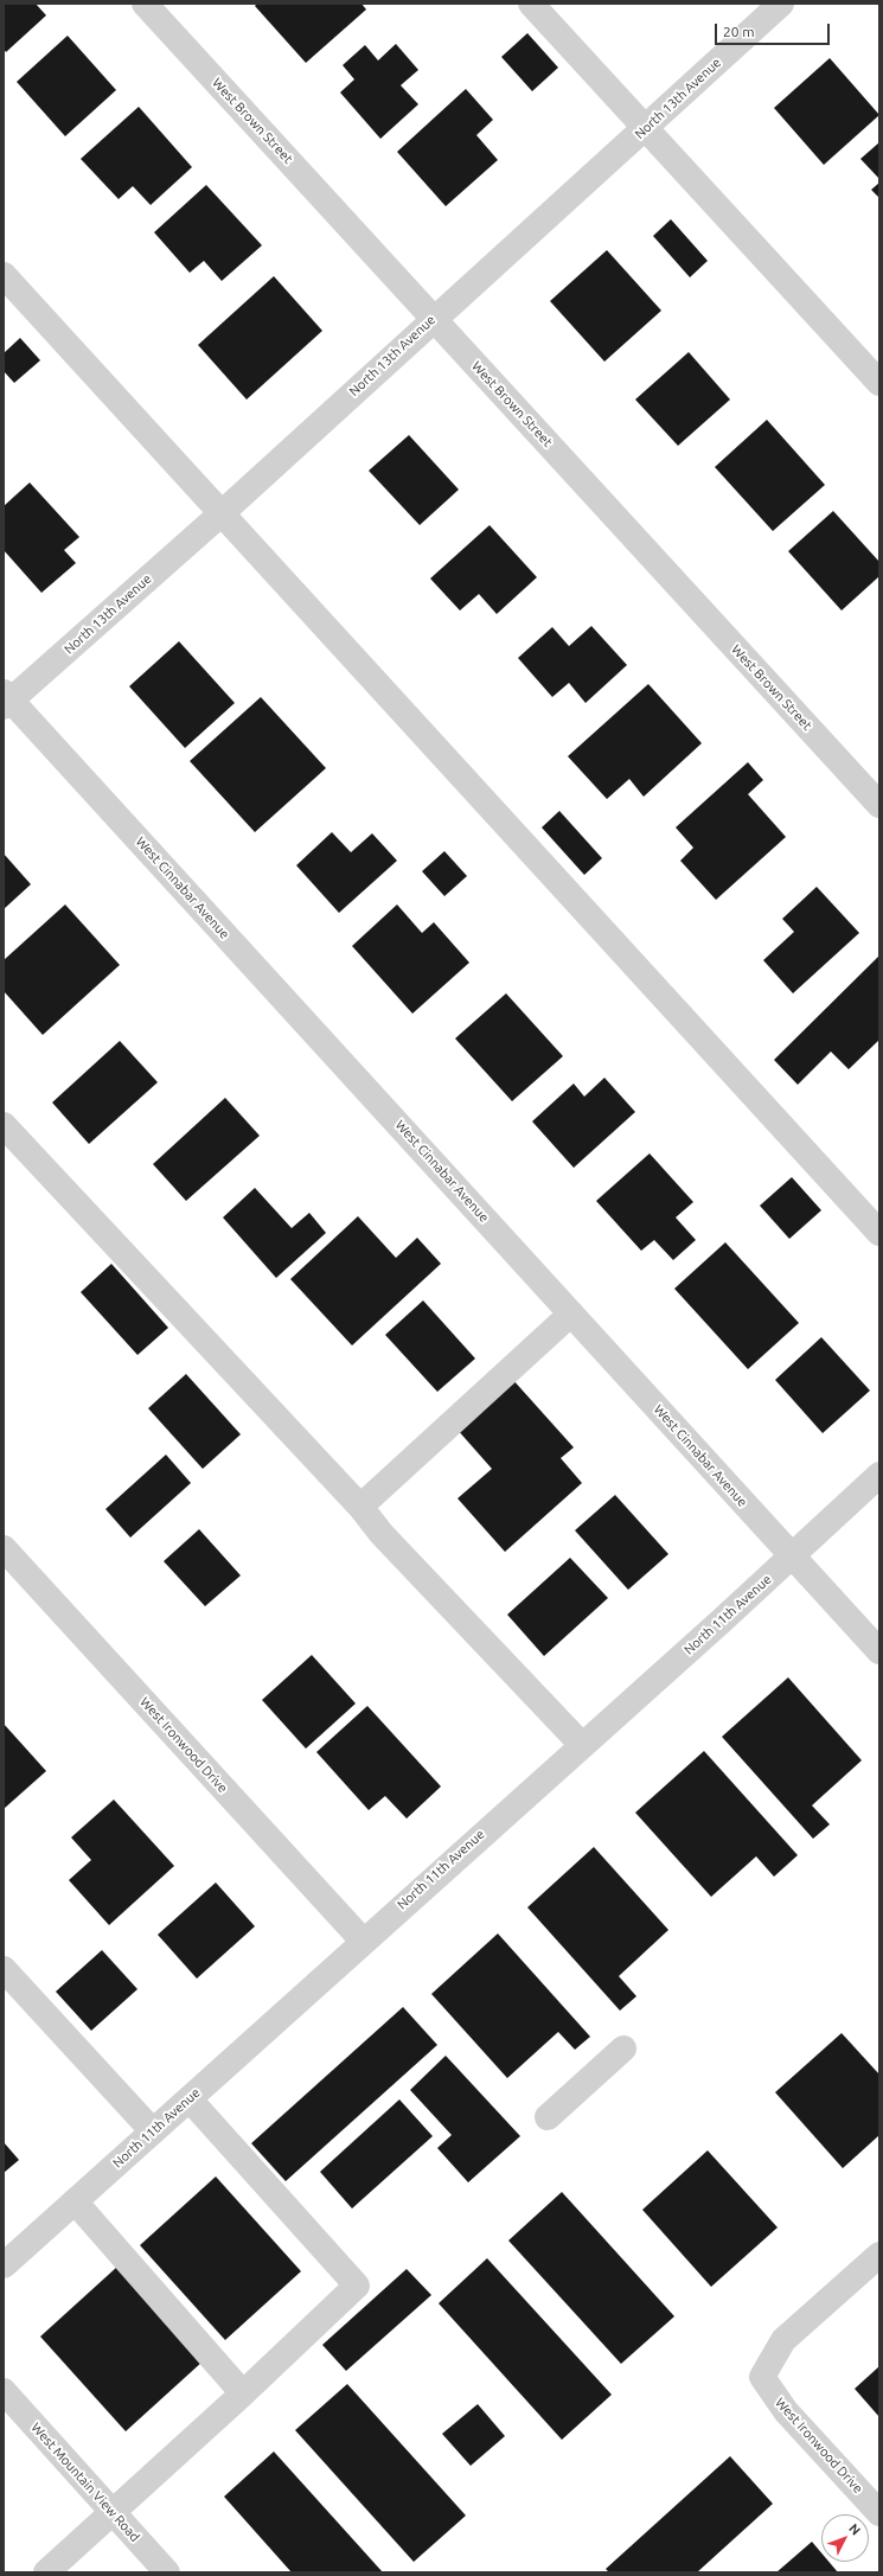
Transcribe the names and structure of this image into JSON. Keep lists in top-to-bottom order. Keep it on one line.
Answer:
{"streets":{"street":["North 13th Avenue","West Brown Street","West Cinnabar Avenue","North 11th Avenue","West Ironwood Drive","West Mountain View Road"]},"crossings":[["North 13th Avenue","West Brown Street"],["North 13th Avenue","West Cinnabar Avenue"],["West Cinnabar Avenue","North 11th Avenue"],["North 11th Avenue","West Ironwood Drive"]],"scale_bar":"20 m","north":"top right"}
